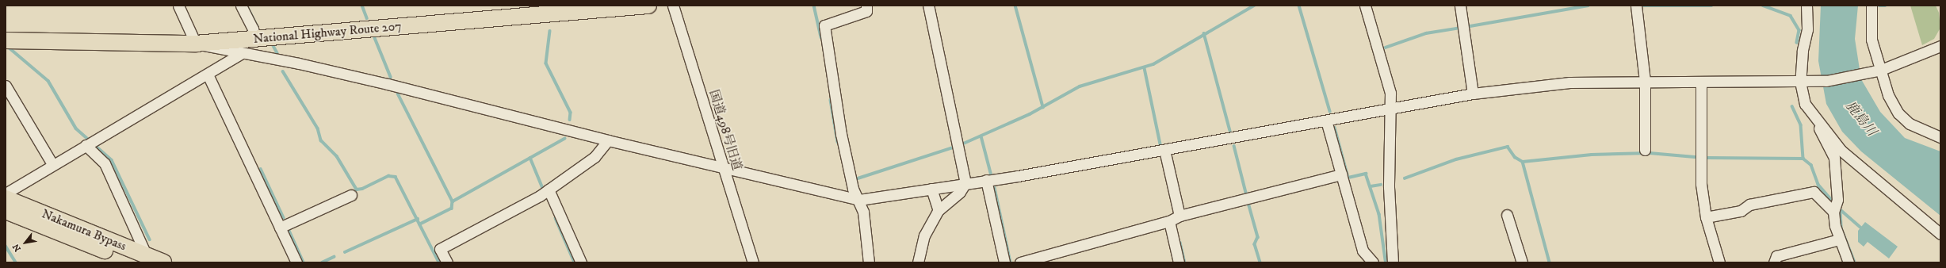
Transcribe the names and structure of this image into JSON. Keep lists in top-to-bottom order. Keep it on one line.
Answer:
{"streets":{"highway":["National Highway Route 207","Nakamura Bypass"],"street":["国道498号旧道"]},"water":["鹿島川"],"north":"bottom left"}
